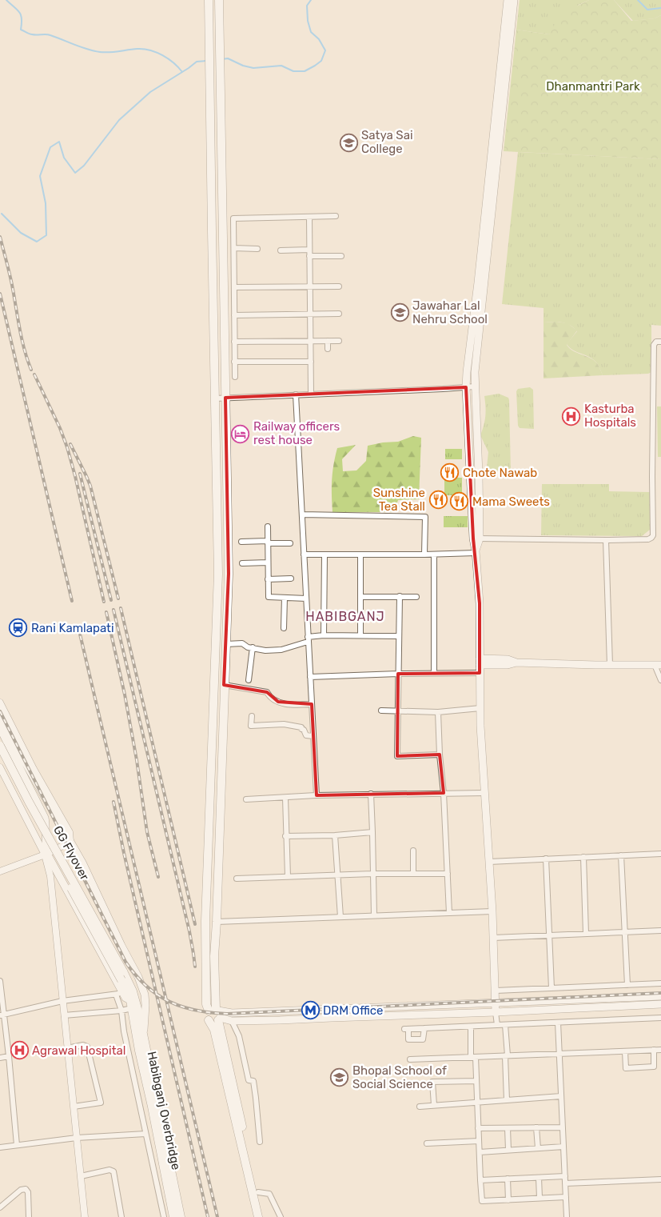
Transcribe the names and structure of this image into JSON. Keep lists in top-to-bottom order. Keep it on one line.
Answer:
{"streets":{"main road":["GG Flyover","Habibganj Overbridge"]},"crossings":[["GG Flyover","Habibganj Overbridge"]],"districts":["HABIBGANJ"],"parks":["Dhanmantri Park"],"places":{"school or university":["Satya Sai College","Jawahar Lal Nehru School","Bhopal School of Social Science"],"hospital":["Kasturba Hospitals","Agrawal Hospital"],"hotel":["Railway officers rest house"],"restaurant":["Chote Nawab","Sunshine Tea Stall","Mama Sweets"],"station":["Rani Kamlapati"],"metro station":["DRM Office"]}}
